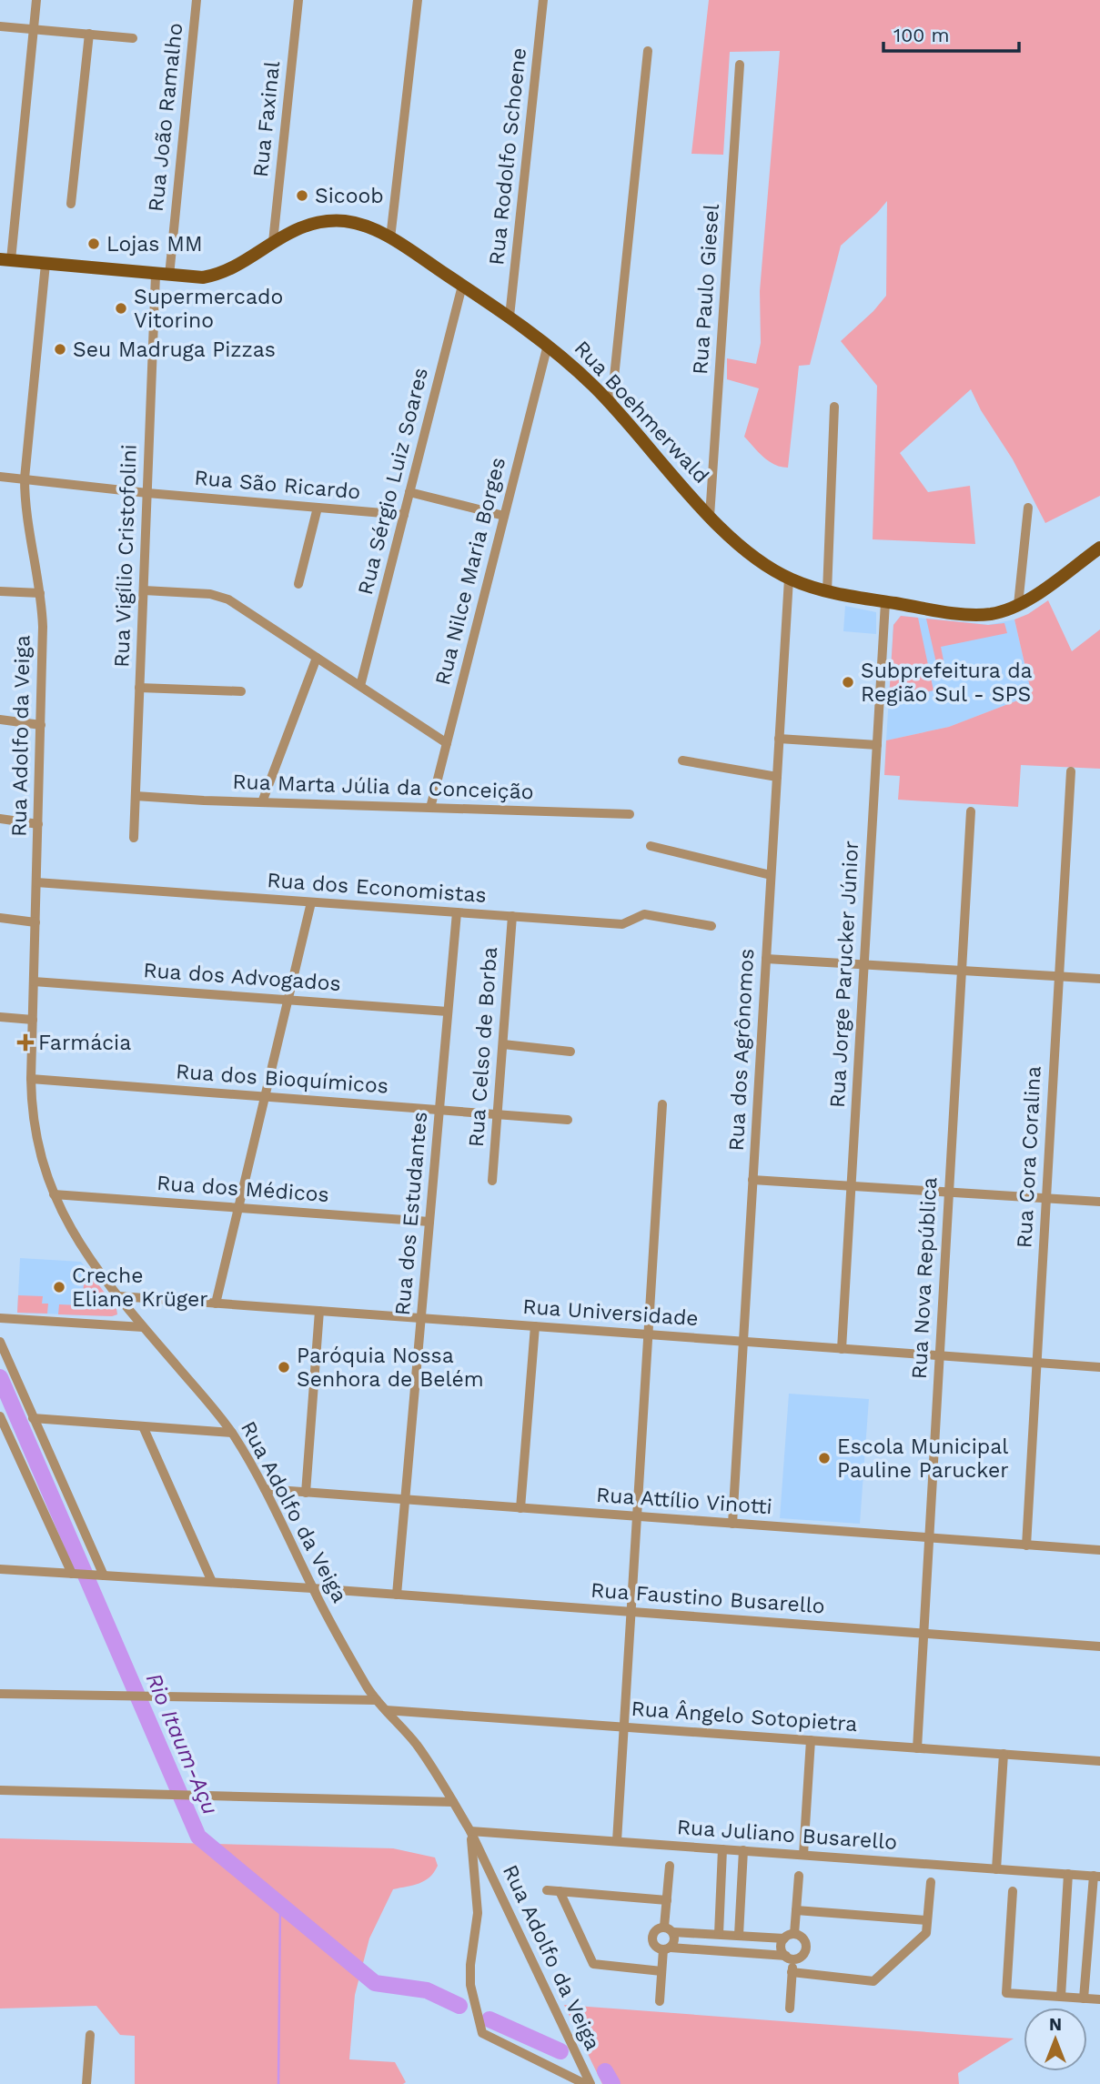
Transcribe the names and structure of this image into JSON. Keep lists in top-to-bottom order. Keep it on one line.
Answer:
{"streets":{"main road":["Rua Boehmerwald"],"street":["Rua João Ramalho","Rua Faxinal","Rua Rodolfo Schoene","Rua Paulo Giesel","Rua Sérgio Luiz Soares","Rua São Ricardo","Rua Vigílio Cristofolini","Rua Nilce Maria Borges","Rua Adolfo da Veiga","Rua Marta Júlia da Conceição","Rua dos Economistas","Rua Jorge Parucker Júnior","Rua dos Advogados","Rua Celso de Borba","Rua dos Agrônomos","Rua dos Bioquímicos","Rua Cora Coralina","Rua dos Médicos","Rua dos Estudantes","Rua Nova República","Rua Universidade","Rua Attílio Vinotti","Rua Faustino Busarello","Rua Ângelo Sotopietra","Rua Juliano Busarello"]},"crossings":[["Rua João Ramalho","Rua Boehmerwald"],["Rua João Ramalho","Rua Vigílio Cristofolini"],["Rua Faxinal","Rua Boehmerwald"],["Rua Rodolfo Schoene","Rua Boehmerwald"],["Rua Paulo Giesel","Rua Boehmerwald"],["Rua Boehmerwald","Rua Sérgio Luiz Soares"],["Rua Boehmerwald","Rua Vigílio Cristofolini"],["Rua Boehmerwald","Rua Nilce Maria Borges"],["Rua Boehmerwald","Rua Adolfo da Veiga"],["Rua Boehmerwald","Rua Jorge Parucker Júnior"],["Rua Boehmerwald","Rua dos Agrônomos"],["Rua Sérgio Luiz Soares","Rua São Ricardo"],["Rua São Ricardo","Rua Vigílio Cristofolini"],["Rua São Ricardo","Rua Adolfo da Veiga"],["Rua Vigílio Cristofolini","Rua Marta Júlia da Conceição"],["Rua Nilce Maria Borges","Rua Marta Júlia da Conceição"],["Rua Adolfo da Veiga","Rua dos Economistas"],["Rua Adolfo da Veiga","Rua dos Advogados"],["Rua Adolfo da Veiga","Rua dos Bioquímicos"],["Rua Adolfo da Veiga","Rua dos Médicos"],["Rua Adolfo da Veiga","Rua Universidade"],["Rua Adolfo da Veiga","Rua Attílio Vinotti"],["Rua Adolfo da Veiga","Rua Faustino Busarello"],["Rua Adolfo da Veiga","Rua Ângelo Sotopietra"],["Rua Adolfo da Veiga","Rua Juliano Busarello"],["Rua dos Economistas","Rua Celso de Borba"],["Rua dos Economistas","Rua dos Estudantes"],["Rua Jorge Parucker Júnior","Rua Universidade"],["Rua dos Advogados","Rua dos Estudantes"],["Rua Celso de Borba","Rua dos Bioquímicos"],["Rua dos Agrônomos","Rua Universidade"],["Rua dos Agrônomos","Rua Attílio Vinotti"],["Rua dos Bioquímicos","Rua dos Estudantes"],["Rua Cora Coralina","Rua Universidade"],["Rua Cora Coralina","Rua Attílio Vinotti"],["Rua dos Médicos","Rua dos Estudantes"],["Rua dos Estudantes","Rua Universidade"],["Rua dos Estudantes","Rua Attílio Vinotti"],["Rua dos Estudantes","Rua Faustino Busarello"],["Rua Nova República","Rua Universidade"],["Rua Nova República","Rua Attílio Vinotti"],["Rua Nova República","Rua Faustino Busarello"],["Rua Nova República","Rua Ângelo Sotopietra"]],"water":["Rio Itaum-Açu"],"places":{"other":["Sicoob","Lojas MM","Supermercado Vitorino","Seu Madruga Pizzas","Subprefeitura da Região Sul - SPS","Creche Eliane Krüger","Paróquia Nossa Senhora de Belém","Escola Municipal Pauline Parucker"],"health":["Farmácia"]},"scale_bar":"100 m","north":"top"}
